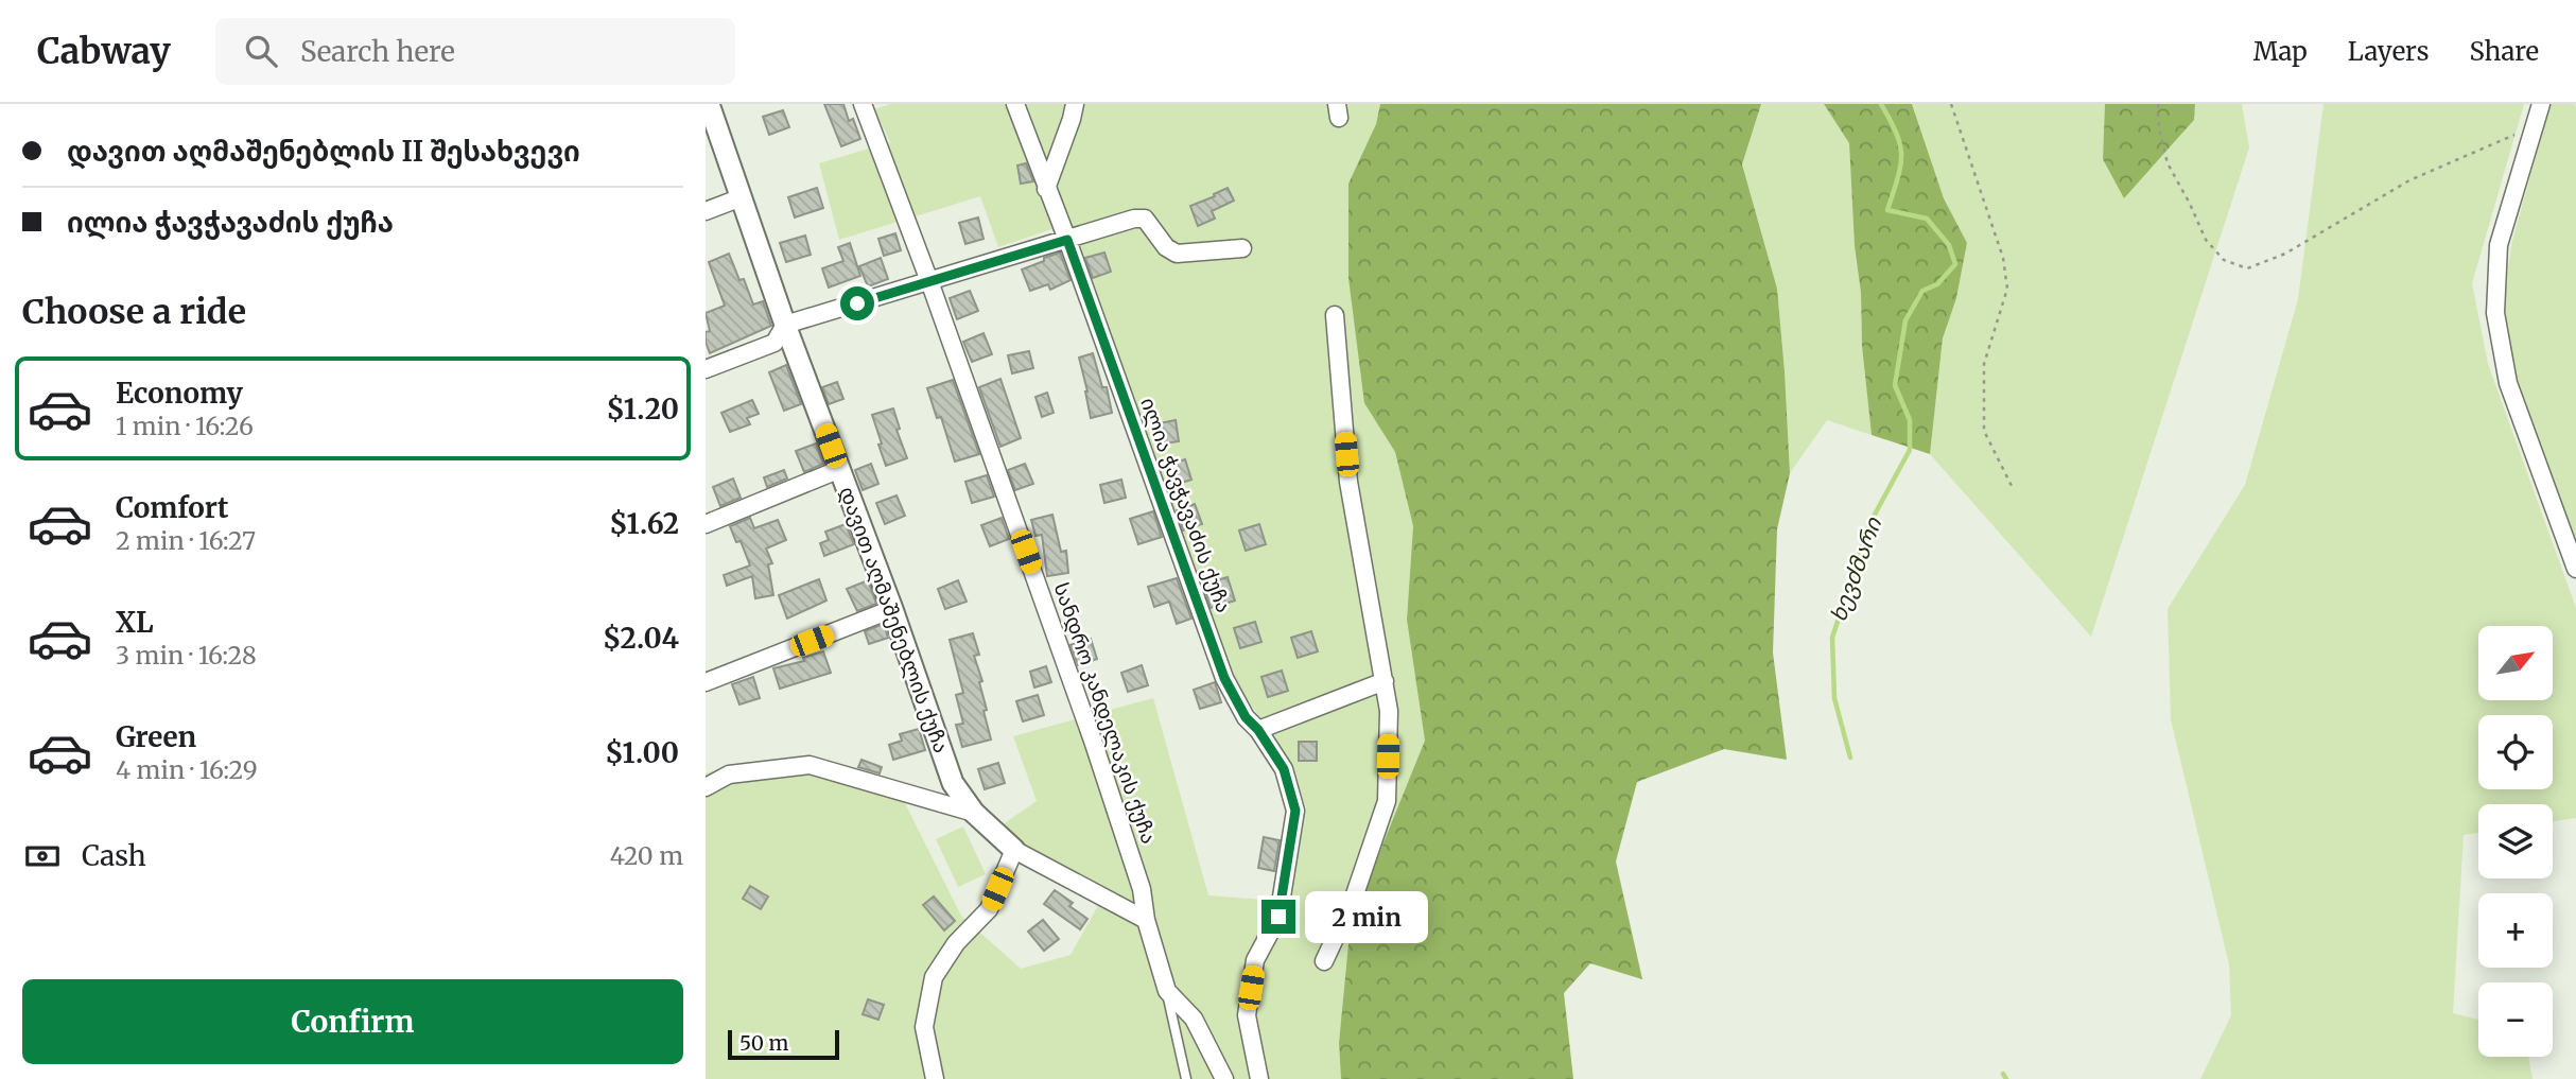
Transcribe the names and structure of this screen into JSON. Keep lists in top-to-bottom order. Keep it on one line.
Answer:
{"streets":{"street":["ილია ჭავჭავაძის ქუჩა","დავით აღმაშენებლის ქუჩა","სანდრო კანდელაკის ქუჩა"]},"crossings":[["დავით აღმაშენებლის ქუჩა","სანდრო კანდელაკის ქუჩა"]],"water":["ხევძმარი"],"scale_bar":"50 m","north":"top right","page":{"header":"Cabway","search":"Search here","nav":["Map","Layers","Share"],"banner":["დავით აღმაშენებლის II შესახვევი","ილია ჭავჭავაძის ქუჩა"],"heading":"Choose a ride","list":[{"name":"Economy","note":"1 min · 16:26","value":"$1.20"},{"name":"Comfort","note":"2 min · 16:27","value":"$1.62"},{"name":"XL","note":"3 min · 16:28","value":"$2.04"},{"name":"Green","note":"4 min · 16:29","value":"$1.00"}],"map_buttons":["+","−"],"pay":["Cash","420 m"],"bubble":"2 min","buttons":"Confirm","scale":"50 m"}}
